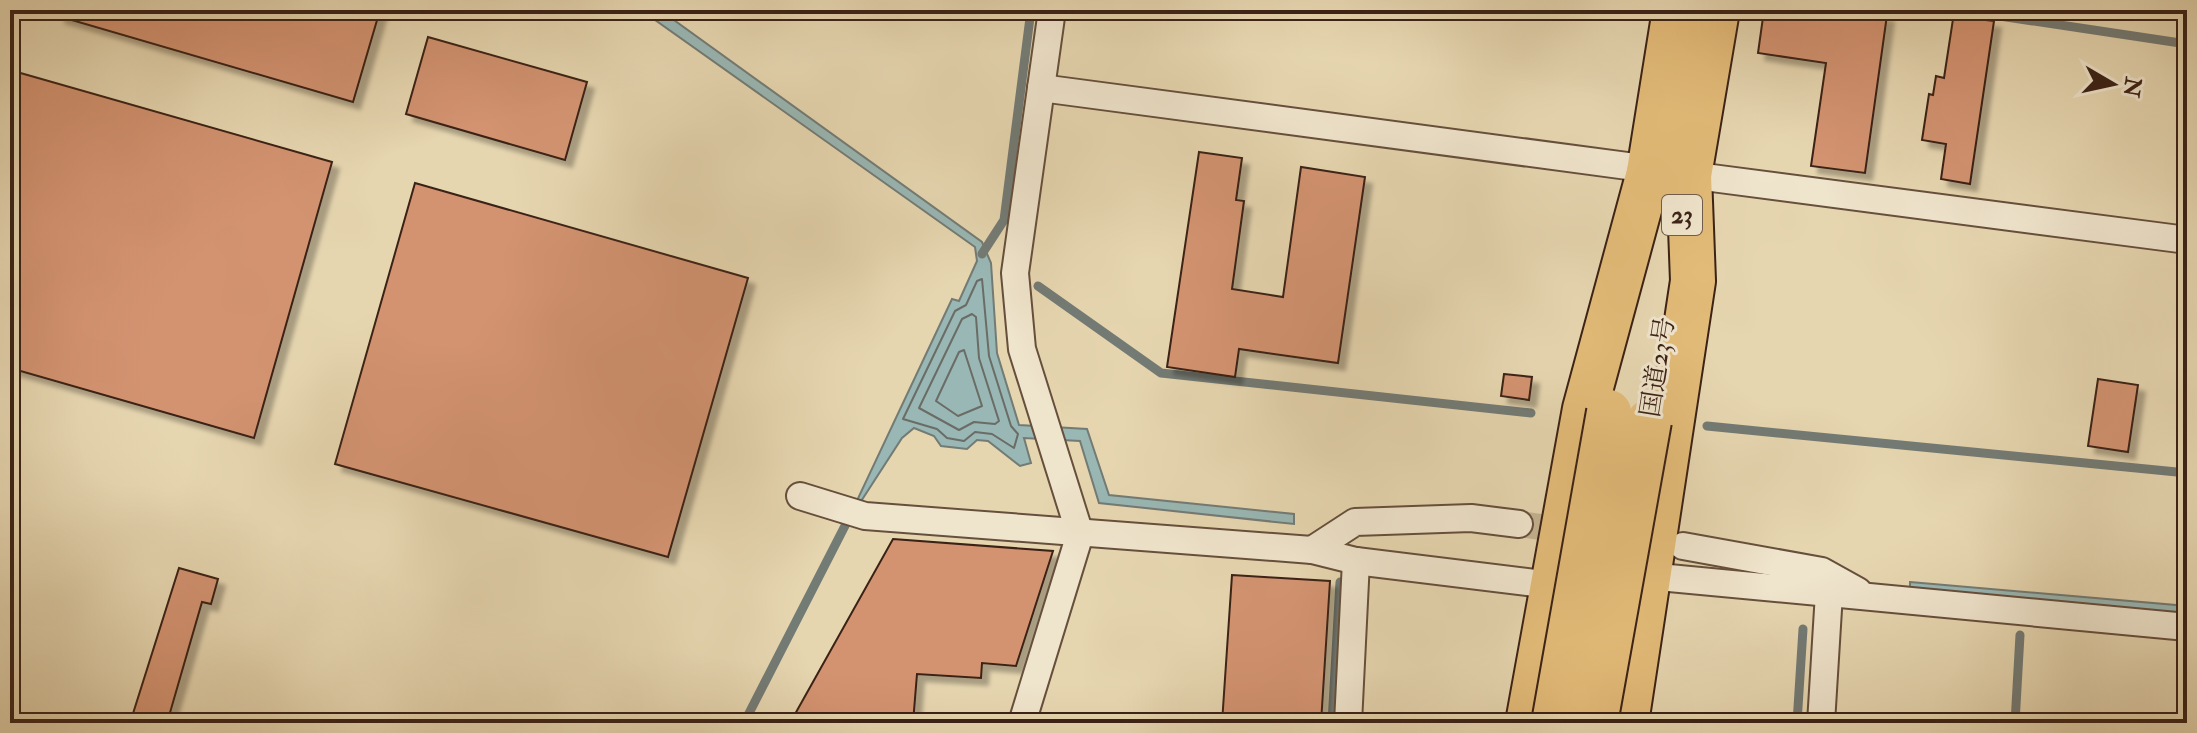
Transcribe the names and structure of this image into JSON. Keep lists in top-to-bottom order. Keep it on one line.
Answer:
{"streets":{"highway":["23","国道23号"]},"north":"right"}
